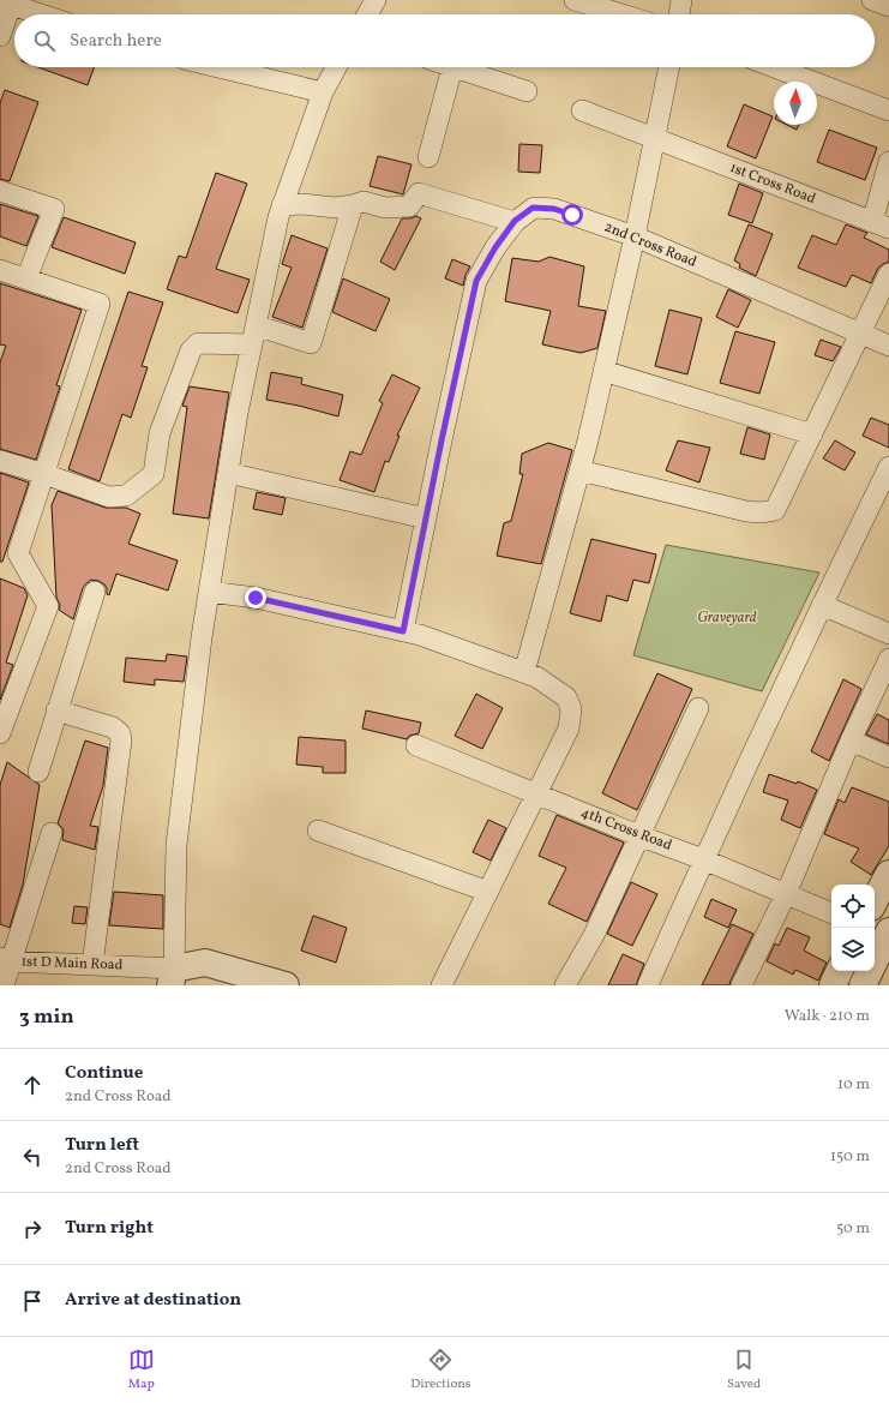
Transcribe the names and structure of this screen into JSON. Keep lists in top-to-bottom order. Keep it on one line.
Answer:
{"streets":{"street":["1st Cross Road","2nd Cross Road","4th Cross Road","1st D Main Road"]},"parks":["Graveyard"],"north":"top","page":{"search":"Search here","heading":["3 min","Walk · 210 m"],"list":[["Continue","2nd Cross Road","10 m"],["Turn left","2nd Cross Road","150 m"],["Turn right","50 m"],"Arrive at destination"],"nav":["Map","Directions","Saved"]}}
